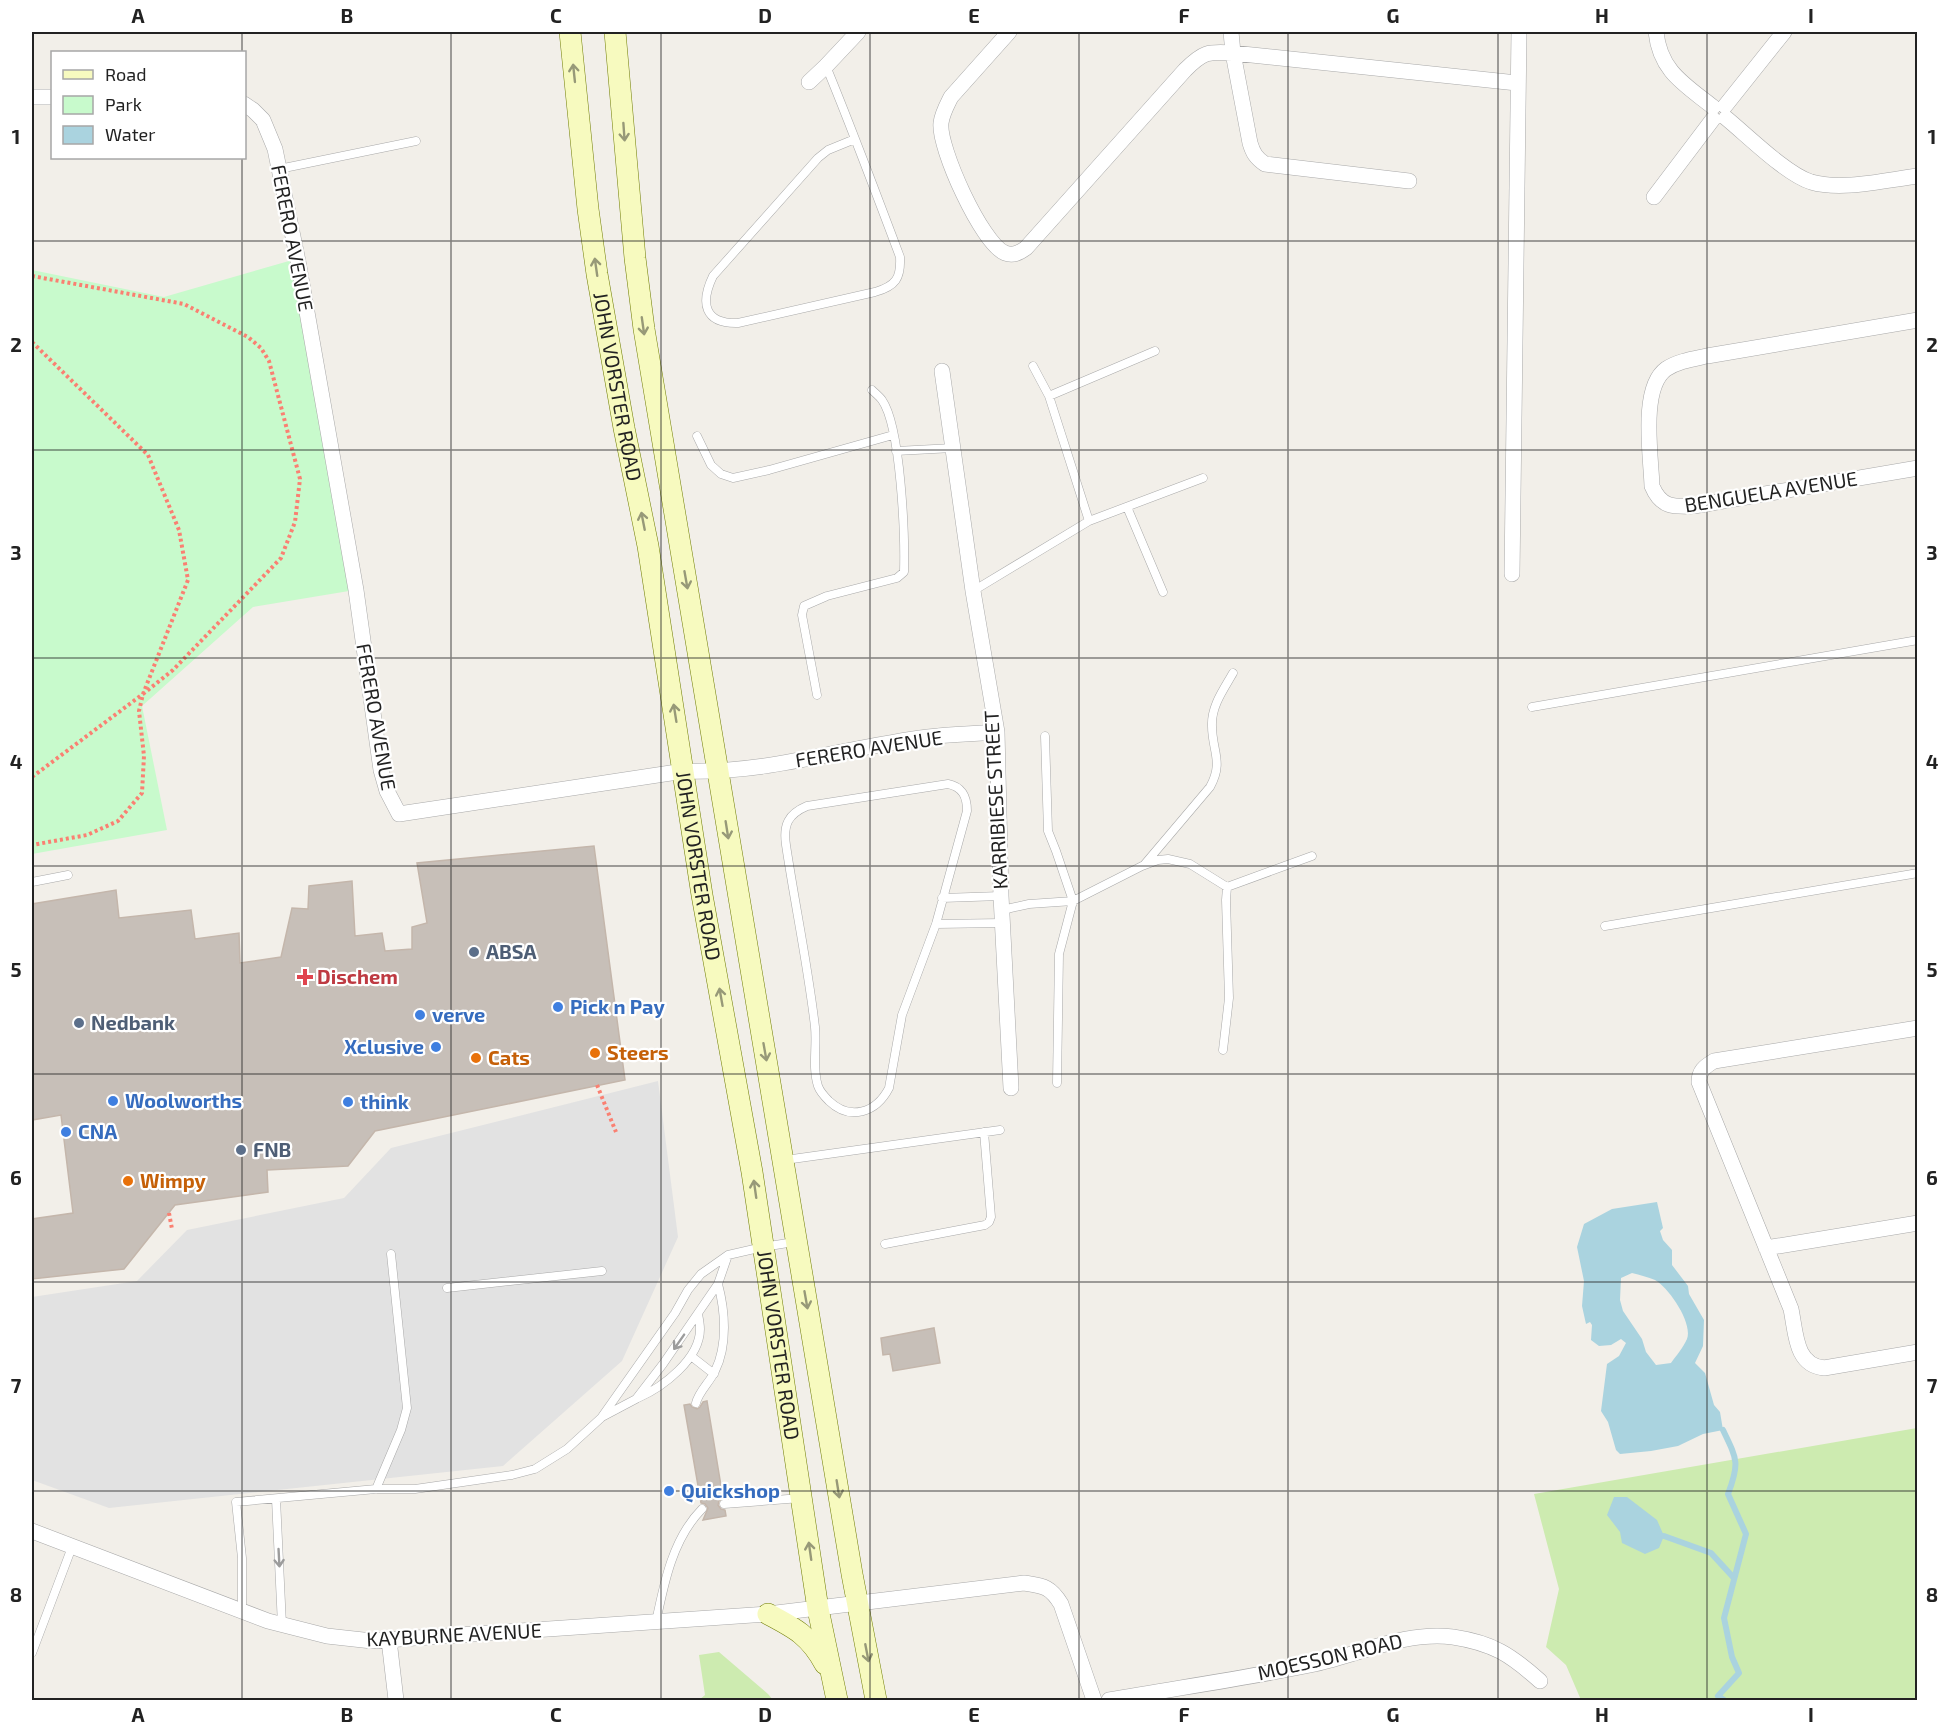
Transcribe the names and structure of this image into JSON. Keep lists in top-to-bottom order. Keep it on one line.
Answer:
{"streets":{"main road":["JOHN VORSTER ROAD"],"street":["FERERO AVENUE","BENGUELA AVENUE","KARRIBIESE STREET","KAYBURNE AVENUE","MOESSON ROAD"]},"crossings":[["FERERO AVENUE","JOHN VORSTER ROAD"],["FERERO AVENUE","KARRIBIESE STREET"],["JOHN VORSTER ROAD","KAYBURNE AVENUE"]],"places":{"other":["ABSA","Pick n Pay","verve","Nedbank","Xclusive","Steers","Cats","Woolworths","think","CNA","FNB","Wimpy","Quickshop"],"health":["Dischem"]},"legend":["Road","Park","Water"],"grid":{"columns":["A","B","C","D","E","F","G","H","I"],"rows":["1","2","3","4","5","6","7","8"]}}
